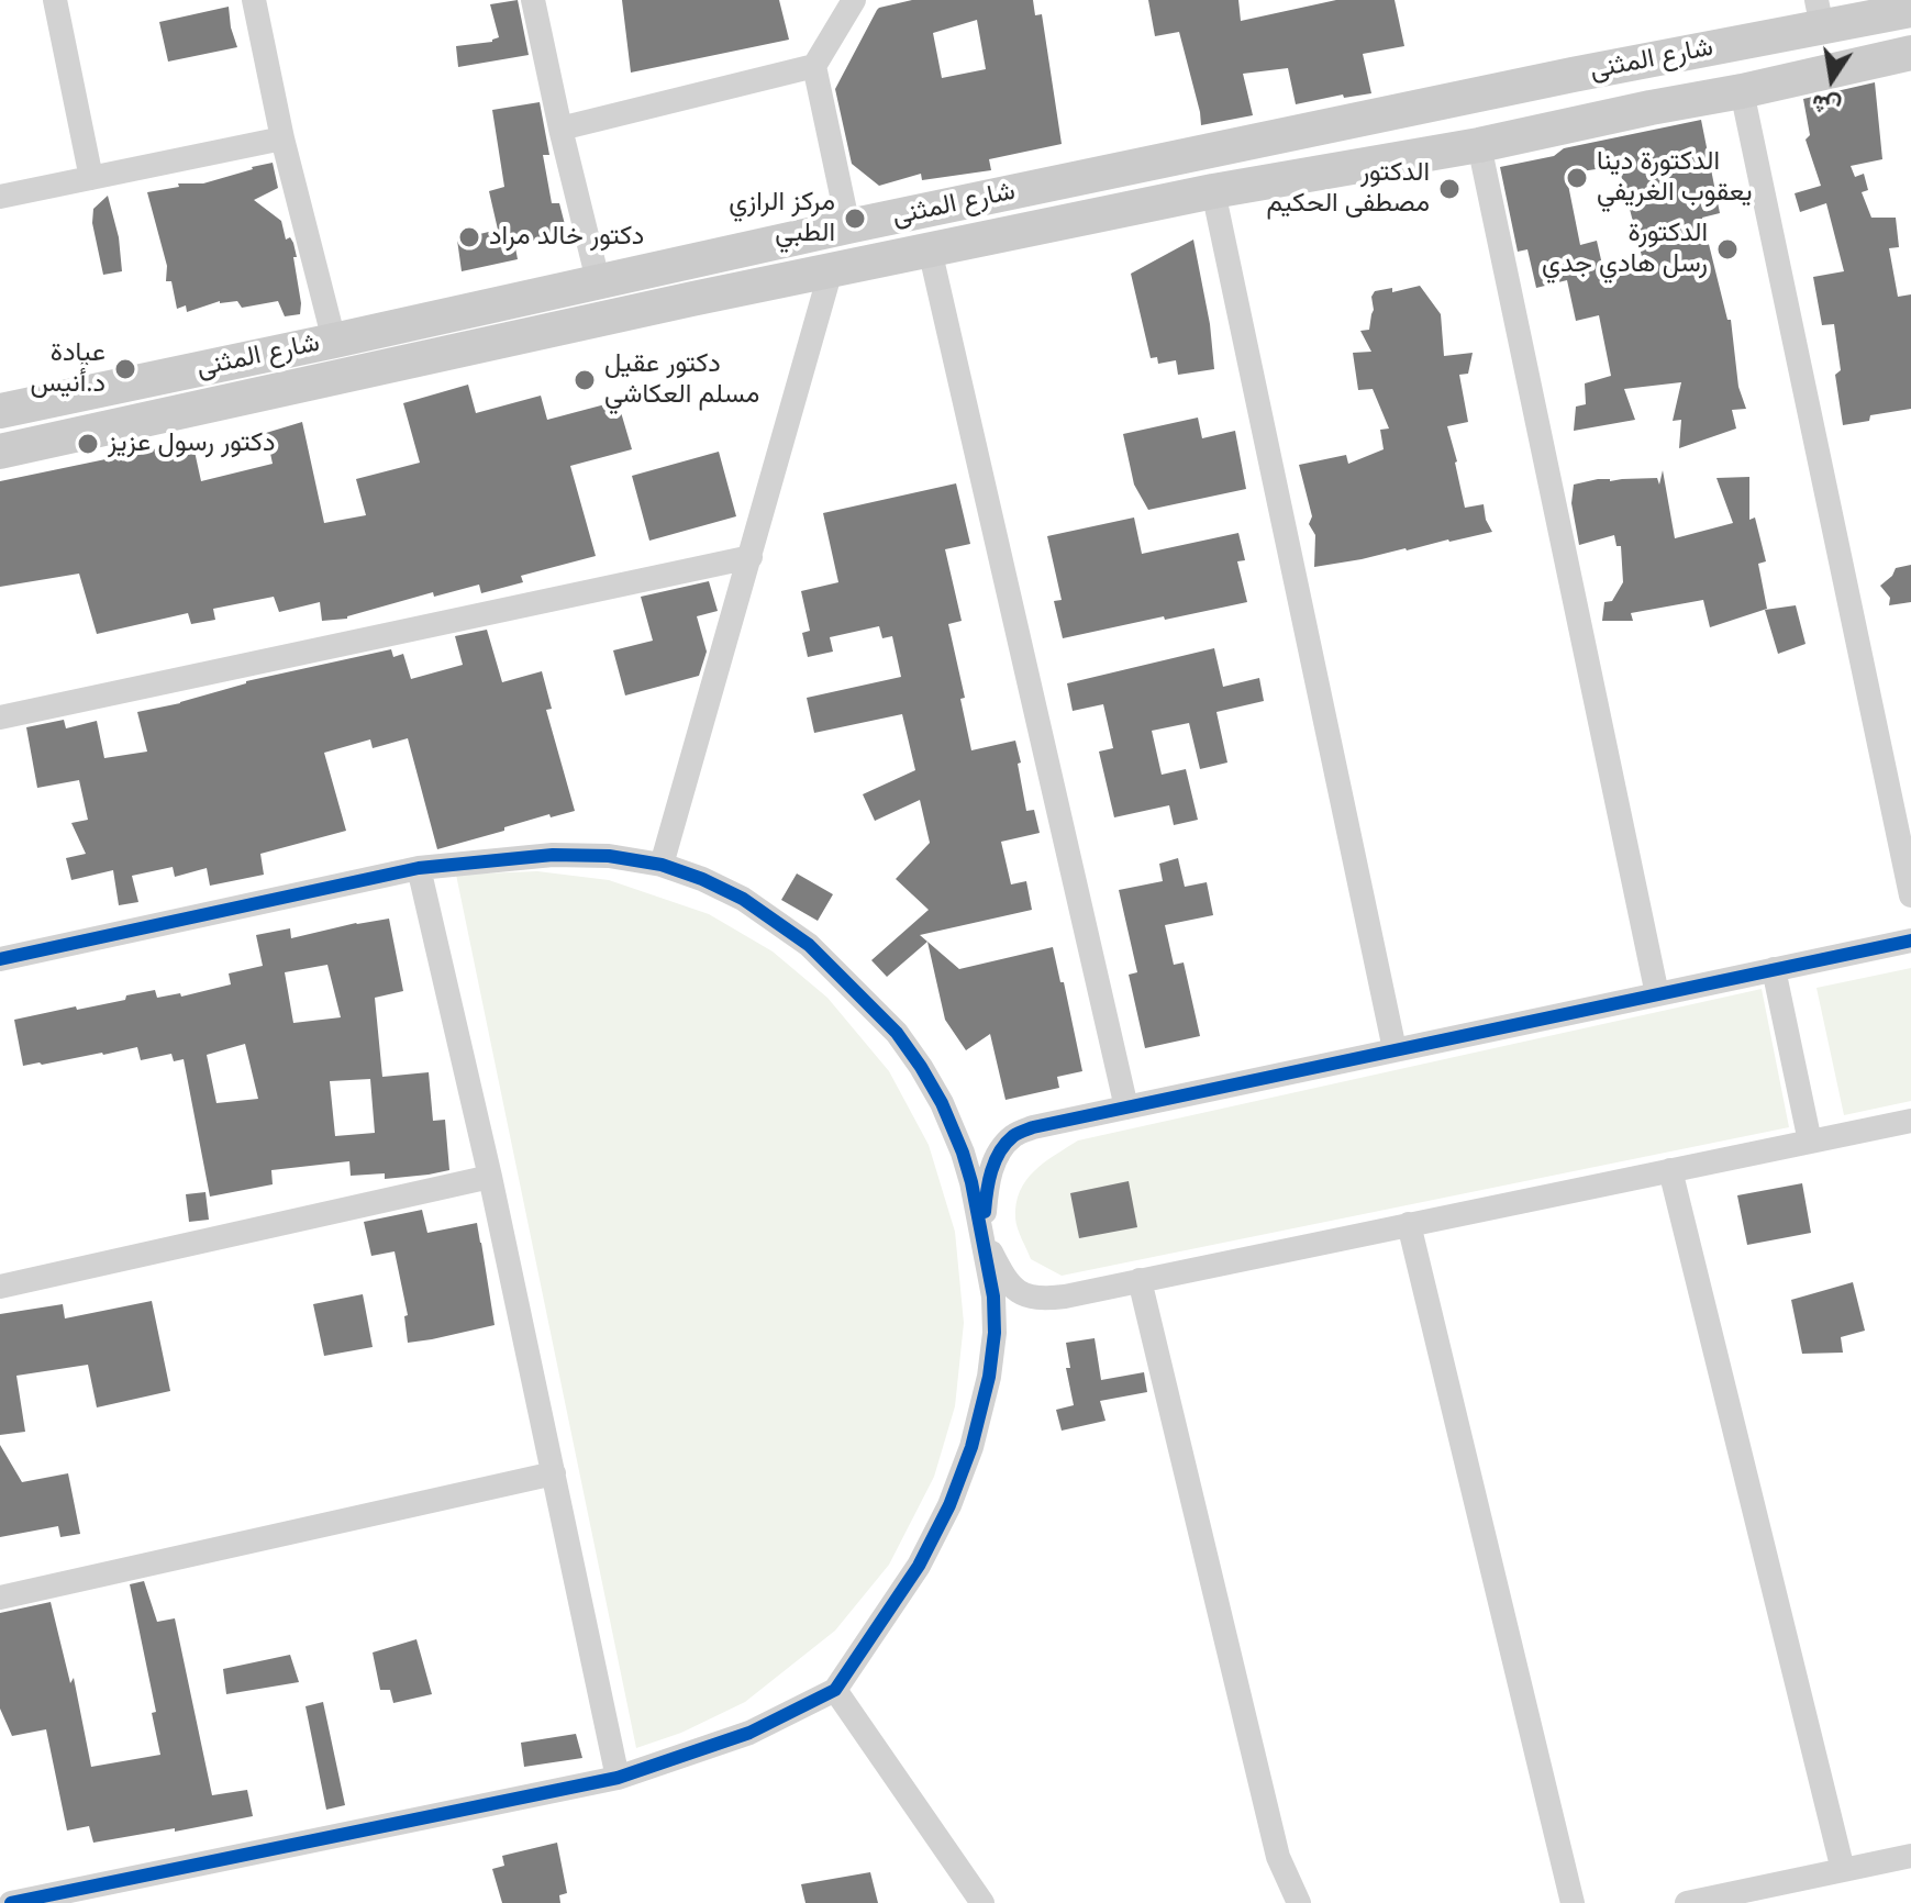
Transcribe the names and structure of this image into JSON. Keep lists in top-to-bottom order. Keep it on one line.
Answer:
{"streets":{"main road":["شارع المثنى"]},"places":["الدكتورة دينا يعقوب الغريفي","الدكتور مصطفى الحكيم","مركز الرازي الطبي","دكتور خالد مراد","الدكتورة رسل هادي جدي","عيادة د.أنيس","دكتور عقيل مسلم العكاشي","دكتور رسول عزيز"],"north":"bottom"}
